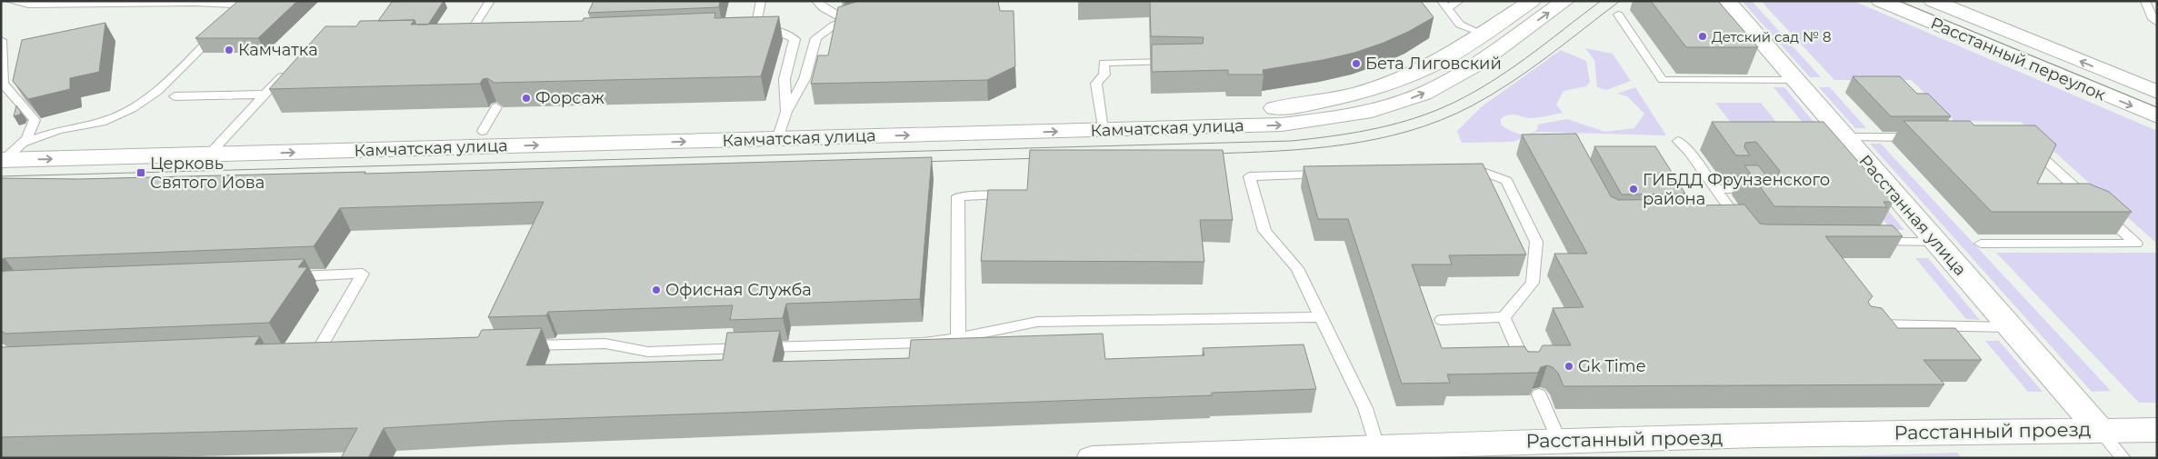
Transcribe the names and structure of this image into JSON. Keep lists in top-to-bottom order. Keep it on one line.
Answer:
{"streets":{"main road":["Расстанный переулок","Камчатская улица","Расстанная улица","Расстанный проезд"]},"crossings":[["Расстанная улица","Расстанный проезд"]],"places":{"other":["Детский сад № 8","Камчатка","Бета Лиговский","Форсаж","ГИБДД Фрунзенского района","Офисная Служба","Gk Time"],"transit":["Церковь Святого Иова"]}}
